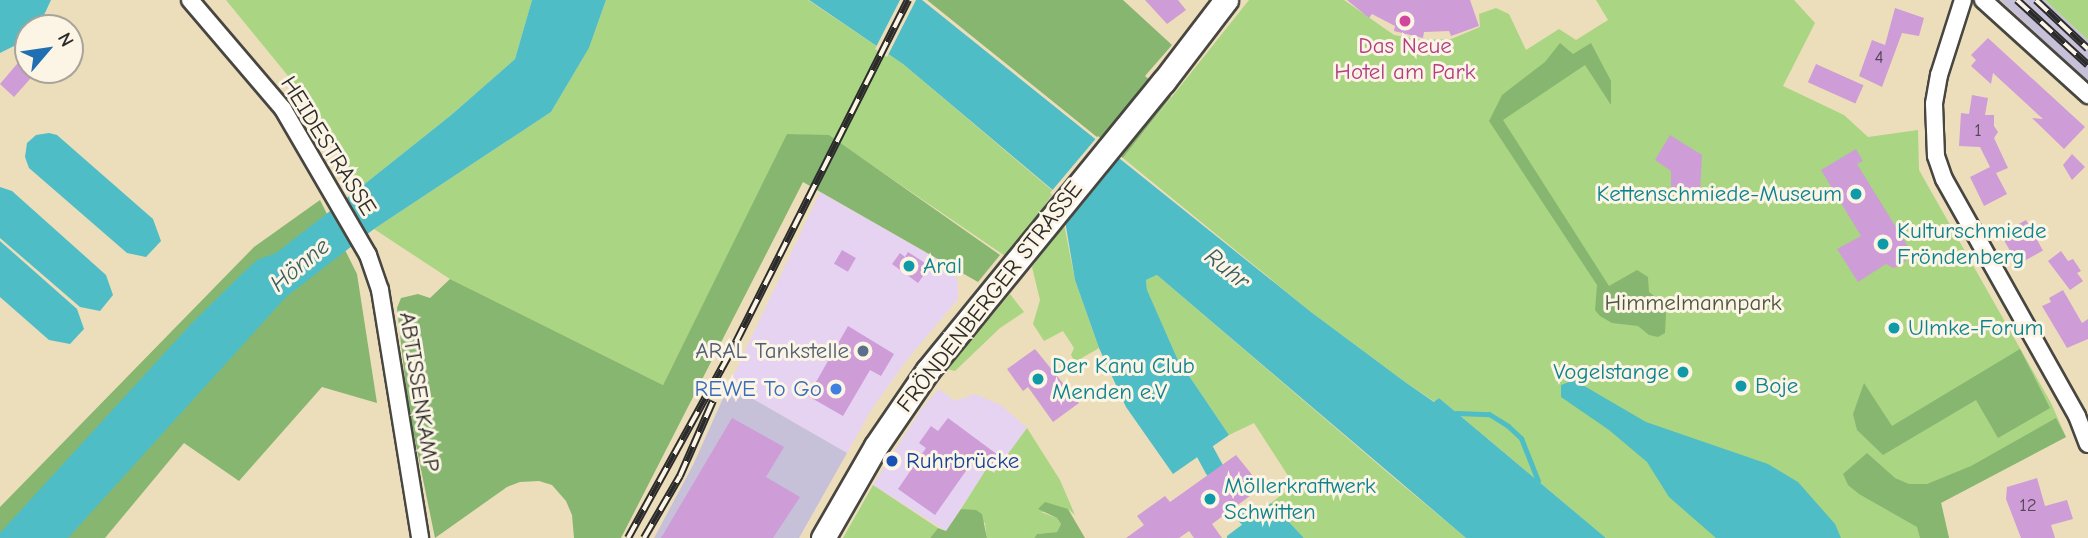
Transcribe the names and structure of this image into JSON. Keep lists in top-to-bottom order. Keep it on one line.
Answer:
{"streets":{"main road":["FRÖNDENBERGER STRASSE"],"street":["HEIDESTRASSE","ABTISSENKAMP"]},"crossings":[["HEIDESTRASSE","ABTISSENKAMP"]],"water":["Hönne","Ruhr"],"parks":["Himmelmannpark"],"places":["Das Neue Hotel am Park","Kettenschmiede-Museum","Kulturschmiede Fröndenberg","Aral","Ulmke-Forum","ARAL Tankstelle","Vogelstange","Der Kanu Club Menden e.V","Boje","REWE To Go","Ruhrbrücke","Möllerkraftwerk Schwitten"],"house_numbers":["4","1","12"],"north":"top right"}
